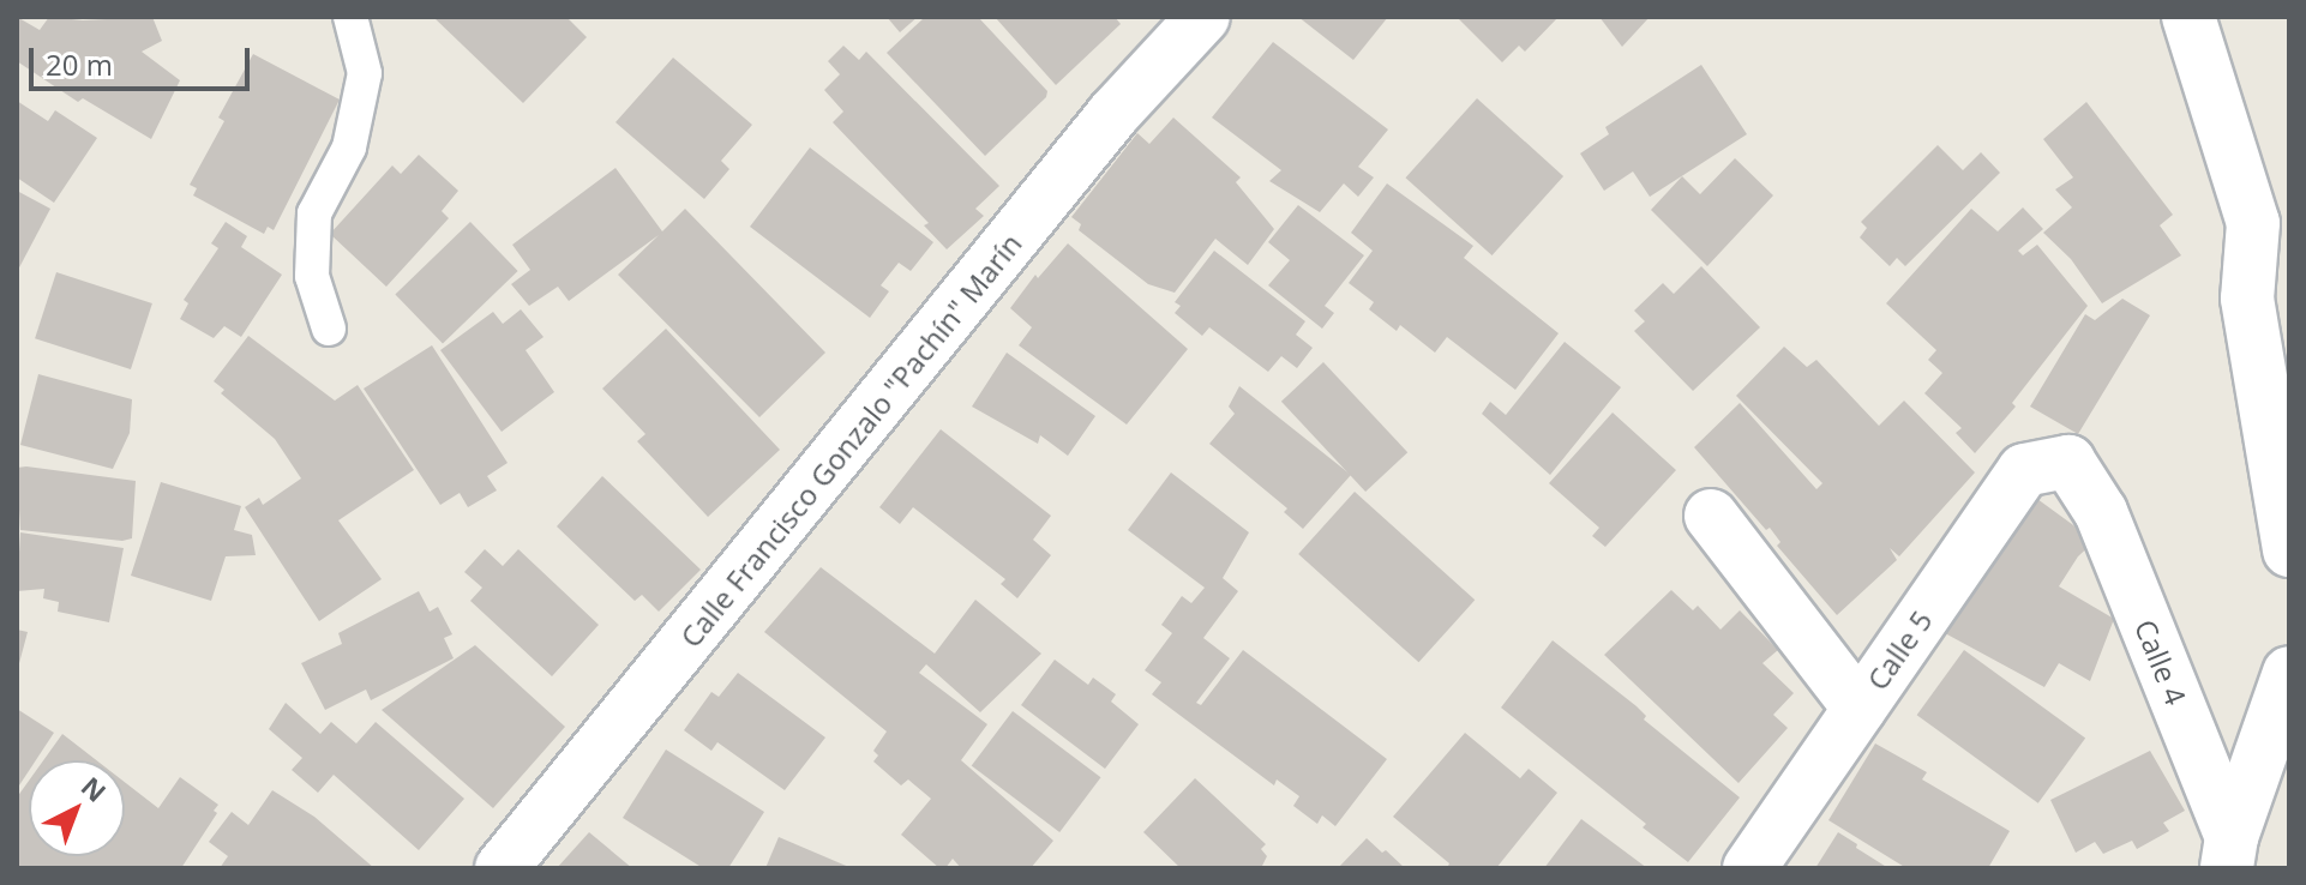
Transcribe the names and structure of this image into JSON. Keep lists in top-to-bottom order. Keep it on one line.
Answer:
{"streets":{"street":["Calle Francisco Gonzalo \"Pachín\" Marín","Calle 5","Calle 4"]},"crossings":[["Calle 5","Calle 4"]],"scale_bar":"20 m","north":"top right"}
